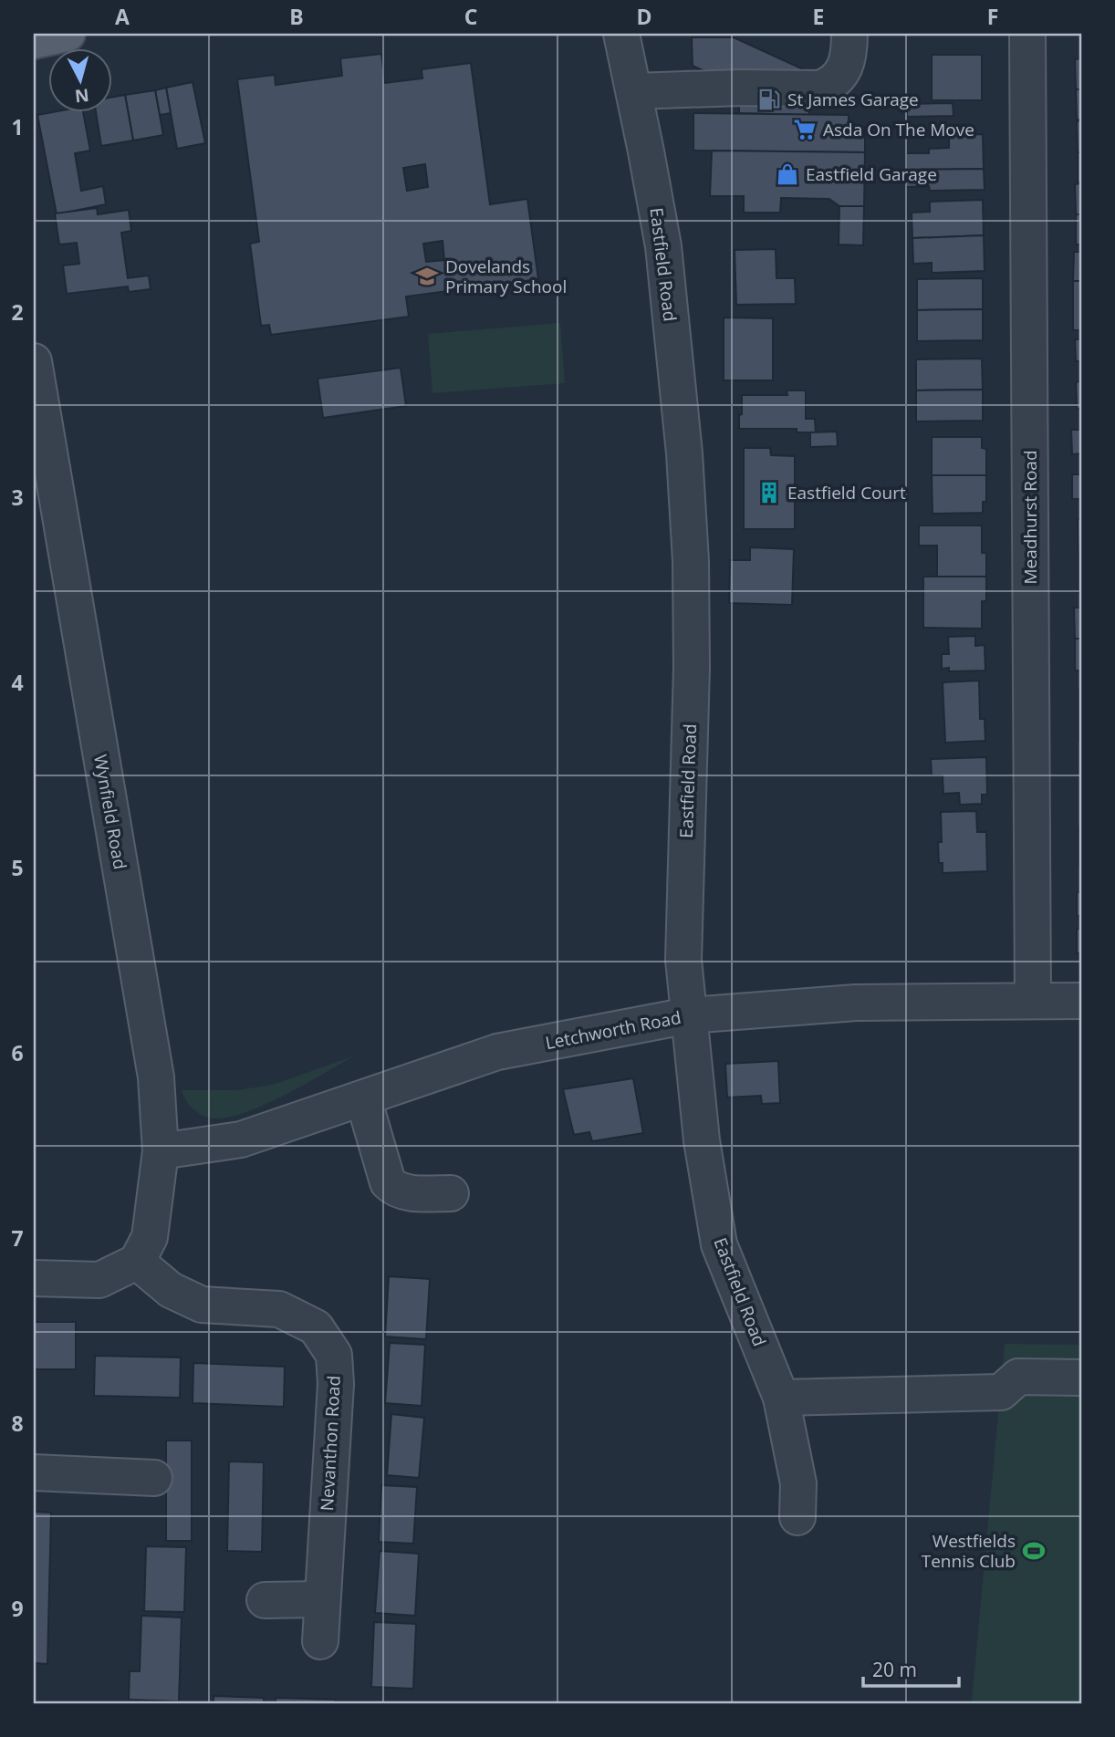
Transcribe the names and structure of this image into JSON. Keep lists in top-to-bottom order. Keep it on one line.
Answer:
{"streets":{"street":["Eastfield Road","Meadhurst Road","Wynfield Road","Letchworth Road","Nevanthon Road"]},"crossings":[["Eastfield Road","Letchworth Road"],["Meadhurst Road","Letchworth Road"],["Wynfield Road","Letchworth Road"],["Wynfield Road","Nevanthon Road"]],"places":{"fuel station":["St James Garage"],"supermarket":["Asda On The Move"],"shop":["Eastfield Garage"],"school or university":["Dovelands Primary School"],"building":["Eastfield Court"],"sports":["Westfields Tennis Club"]},"scale_bar":"20 m","north":"bottom","grid":{"columns":["A","B","C","D","E","F"],"rows":["1","2","3","4","5","6","7","8","9"]}}
